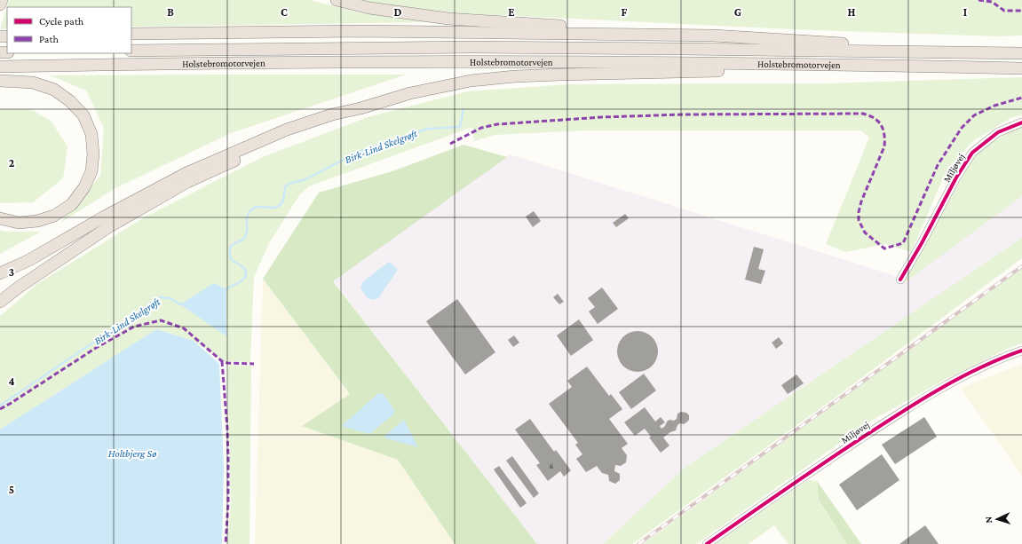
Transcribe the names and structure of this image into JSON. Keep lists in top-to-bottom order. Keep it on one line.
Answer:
{"streets":{"highway":["Holstebromotorvejen"],"street":["Miljøvej"]},"water":["Birk-Lind Skelgrøft","Holtbjerg Sø"],"house_numbers":["6"],"legend":["Cycle path","Path"],"north":"left","grid":{"columns":["B","C","D","E","F","G","H","I"],"rows":["2","3","4","5"]}}
